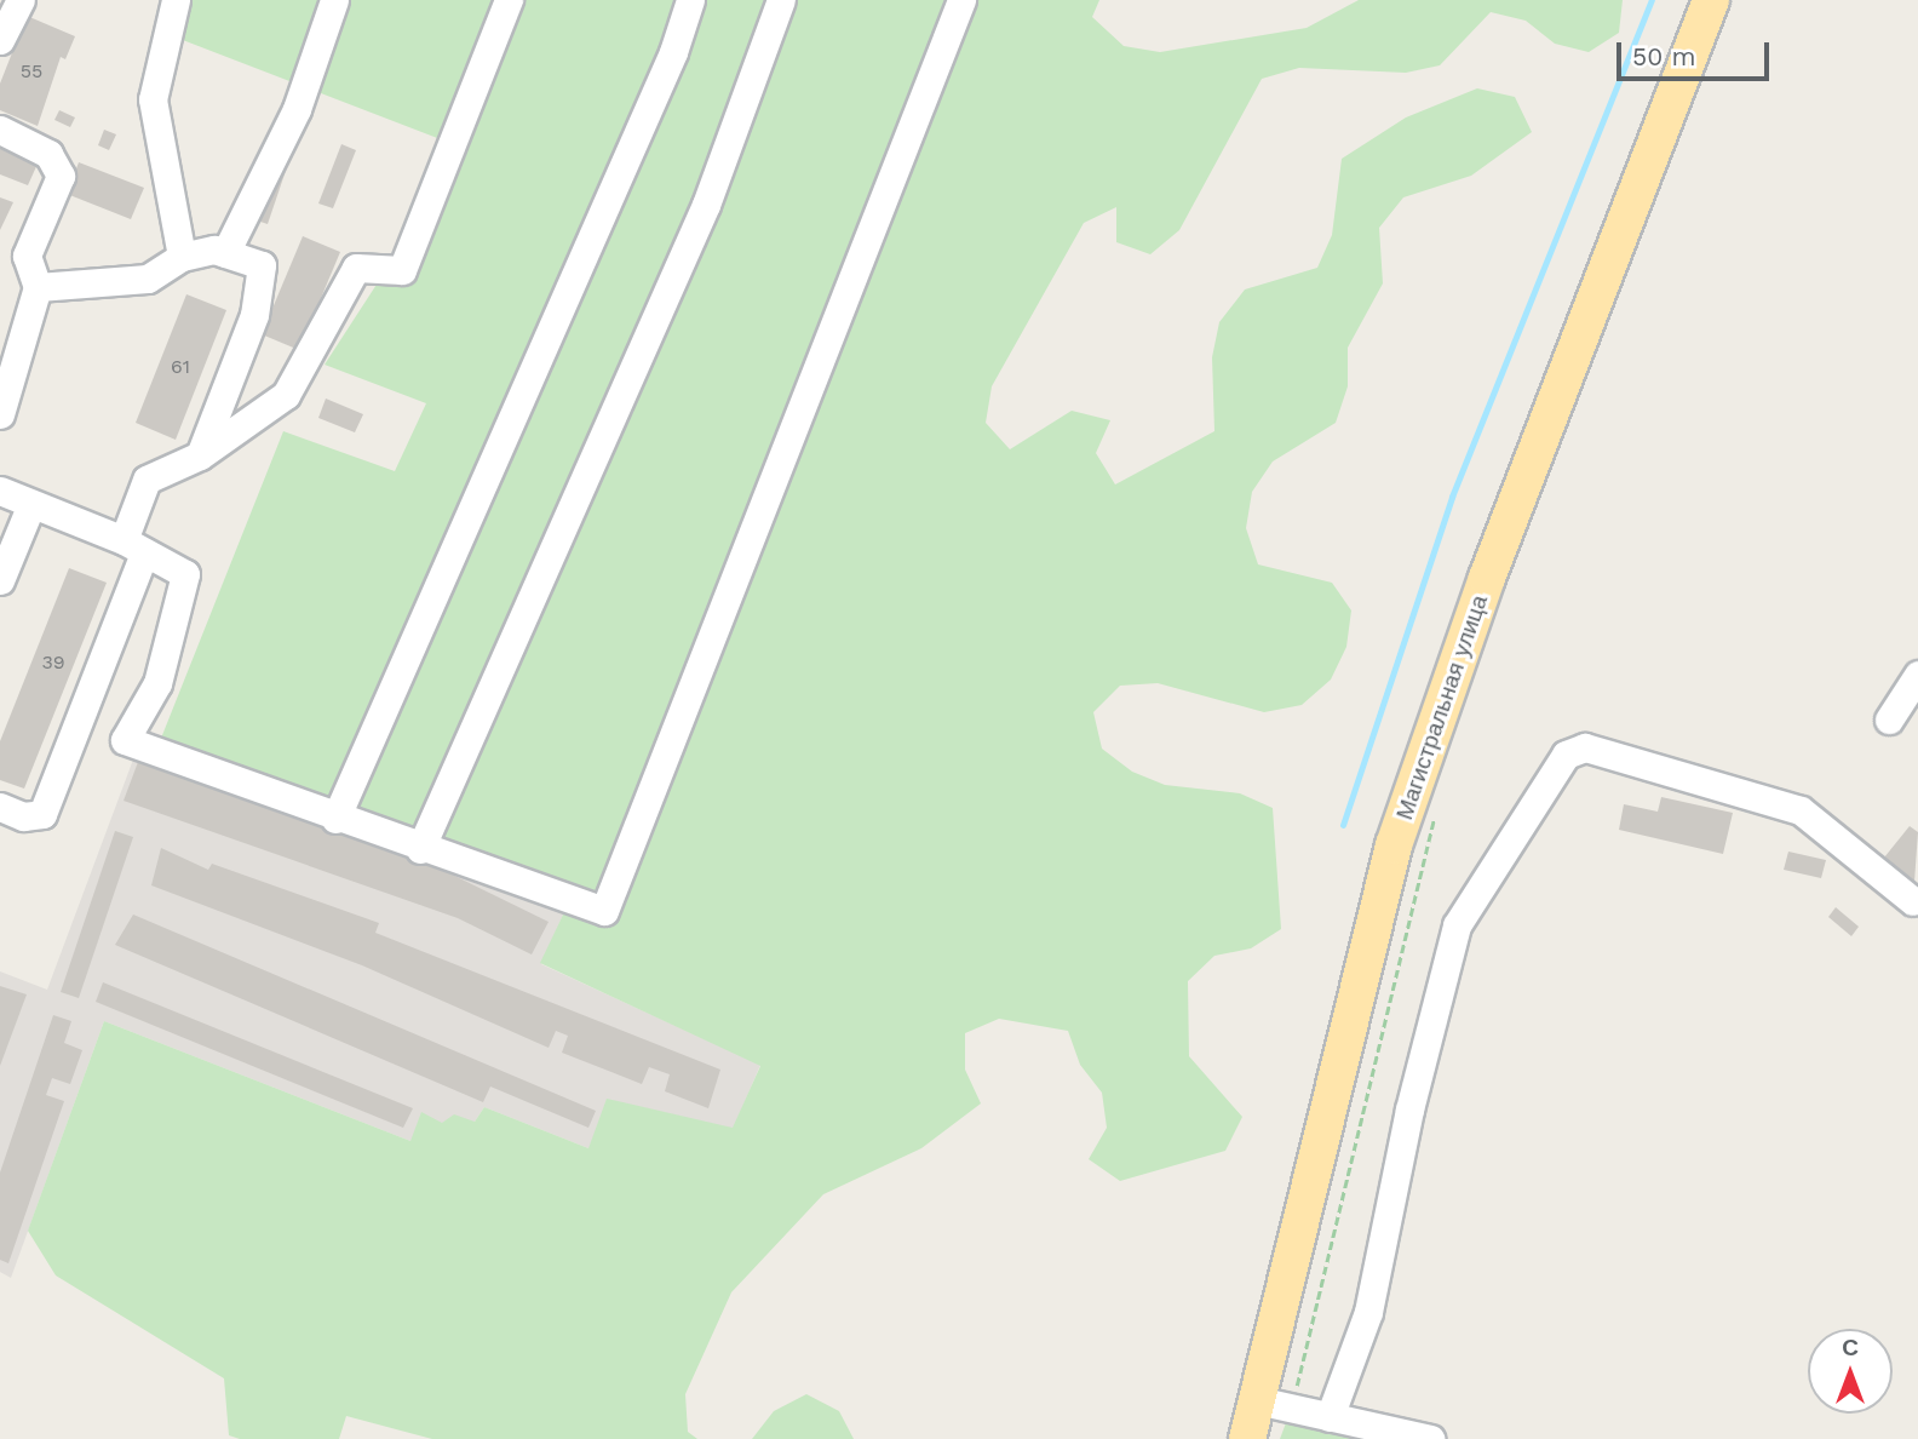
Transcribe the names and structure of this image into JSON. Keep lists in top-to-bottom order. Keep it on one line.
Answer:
{"streets":{"main road":["Магистральная улица"]},"house_numbers":["55","61","39"],"scale_bar":"50 m","north":"top"}
